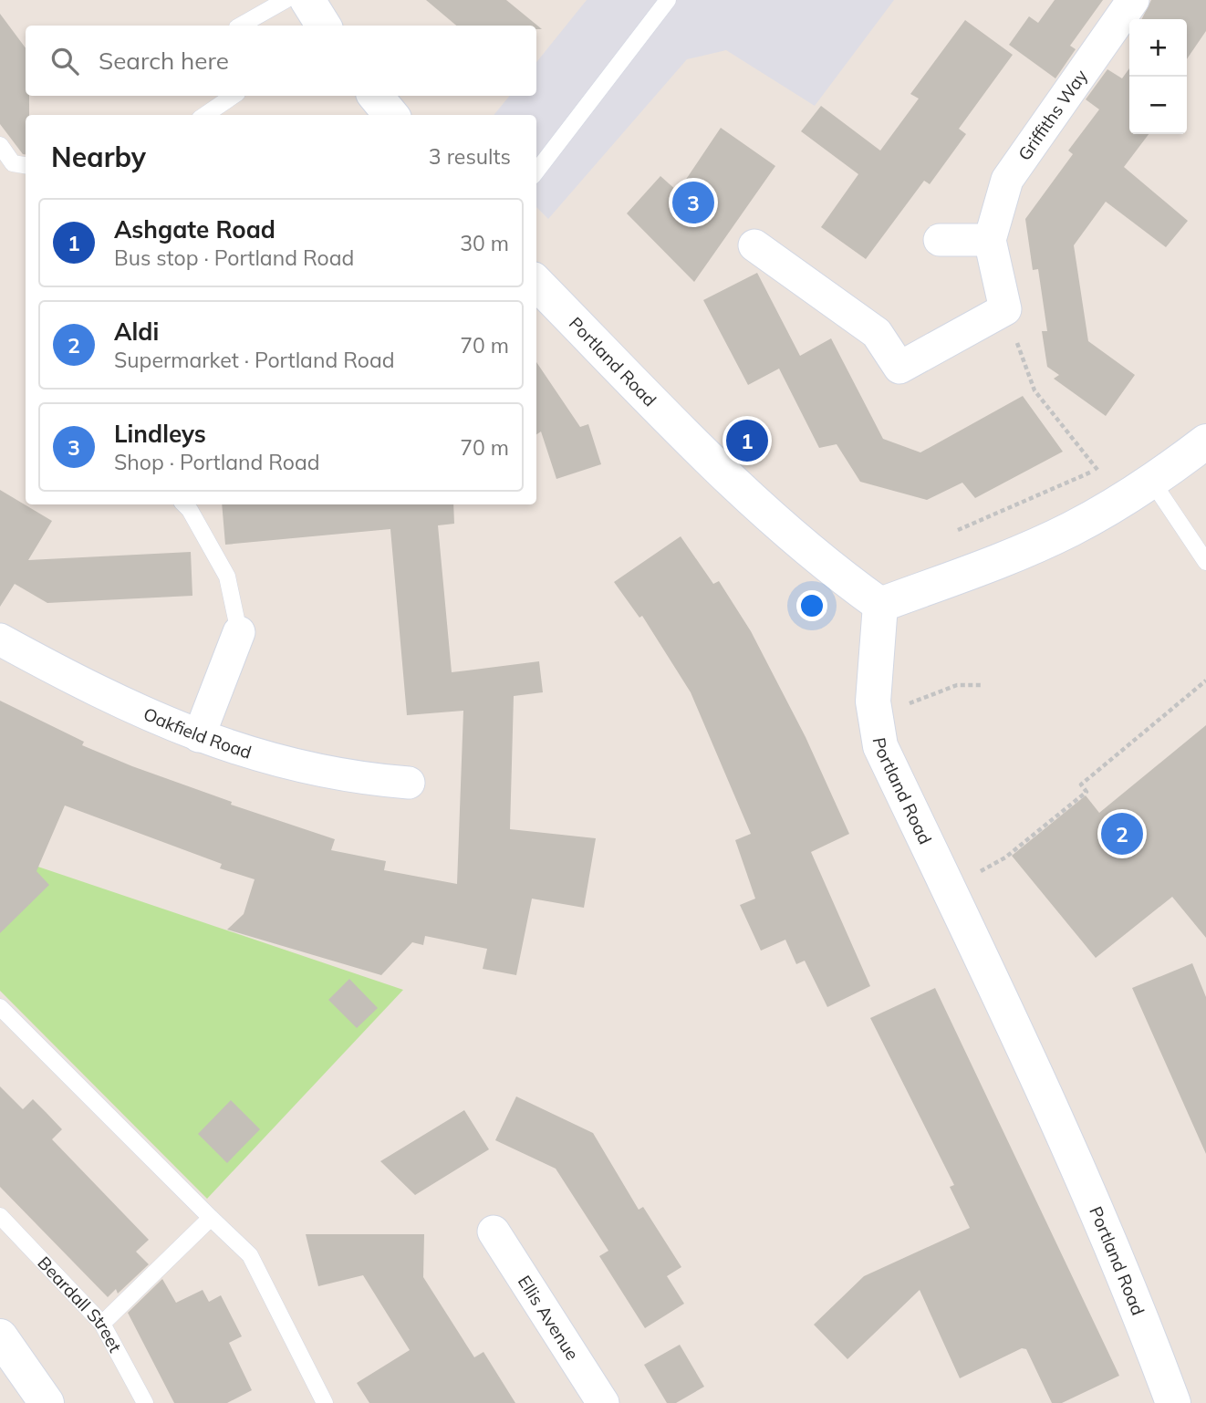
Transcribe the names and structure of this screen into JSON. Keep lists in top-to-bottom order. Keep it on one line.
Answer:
{"streets":{"street":["Griffiths Way","Portland Road","Oakfield Road","Ellis Avenue"],"lane":["Beardall Street"]},"page":{"map_buttons":["+","−"],"search":"Search here","heading":["Nearby","3 results"],"pins":["3","1","2"],"list":[{"mark":"1","name":"Ashgate Road","note":"Bus stop · Portland Road","value":"30 m"},{"mark":"2","name":"Aldi","note":"Supermarket · Portland Road","value":"70 m"},{"mark":"3","name":"Lindleys","note":"Shop · Portland Road","value":"70 m"}]}}
